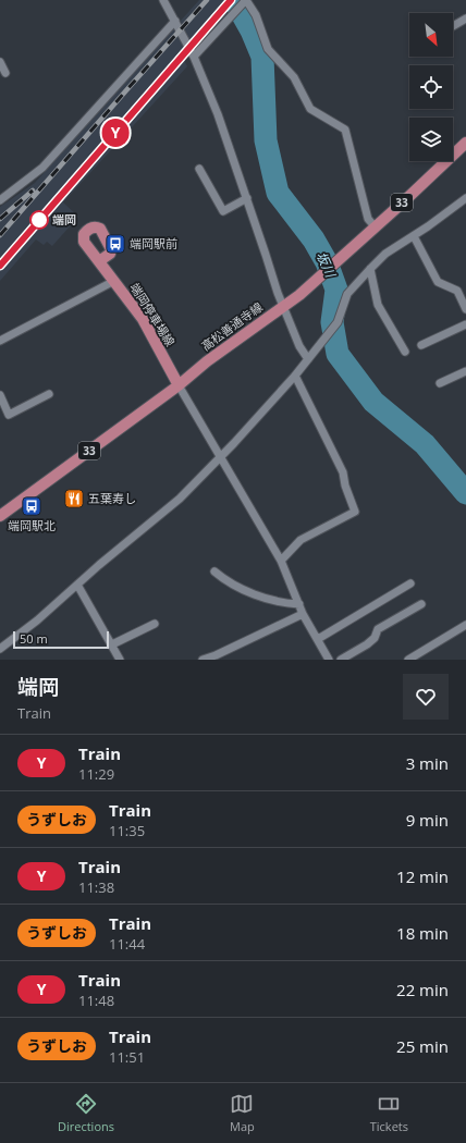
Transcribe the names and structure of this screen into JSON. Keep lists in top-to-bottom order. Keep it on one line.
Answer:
{"streets":{"main road":["33","端岡停車場線","高松善通寺線"]},"crossings":[["端岡停車場線","高松善通寺線"]],"water":["坂川"],"places":{"other":["端岡"],"bus stop":["端岡駅前","端岡駅北"],"restaurant":["五葉寿し"]},"scale_bar":"50 m","north":"bottom right","page":{"on_map":"Y","scale":"50 m","heading":["端岡","Train"],"list":[{"mark":"Y","name":"Train","note":"11:29","value":"3 min"},{"mark":"うずしお","name":"Train","note":"11:35","value":"9 min"},{"mark":"Y","name":"Train","note":"11:38","value":"12 min"},{"mark":"うずしお","name":"Train","note":"11:44","value":"18 min"},{"mark":"Y","name":"Train","note":"11:48","value":"22 min"},{"mark":"うずしお","name":"Train","note":"11:51","value":"25 min"}],"tabs":["Directions","Map","Tickets"]}}
